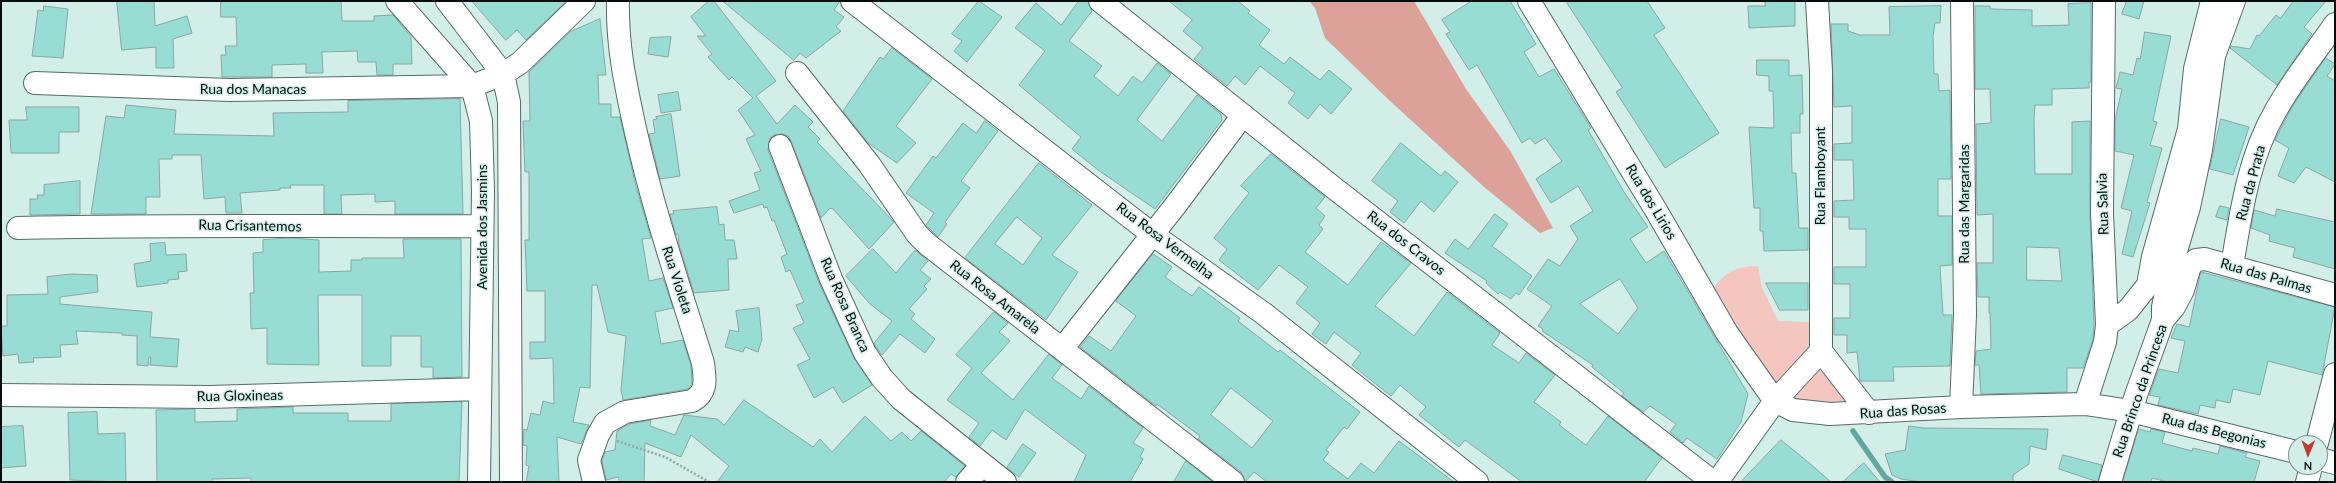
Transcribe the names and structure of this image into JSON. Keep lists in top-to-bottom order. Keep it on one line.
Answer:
{"streets":{"street":["Rua dos Manacas","Rua Flamboyant","Rua da Prata","Rua dos Lirios","Rua das Margaridas","Rua Salvia","Rua Crisantemos","Avenida dos Jasmins","Rua Rosa Vermelha","Rua dos Cravos","Rua das Palmas","Rua Violeta","Rua Rosa Amarela","Rua Rosa Branca","Rua Brinco da Princesa","Rua Gloxineas","Rua das Rosas","Rua das Begonias"]},"crossings":[["Rua dos Manacas","Avenida dos Jasmins"],["Rua da Prata","Rua das Palmas"],["Rua dos Lirios","Rua das Rosas"],["Rua das Margaridas","Rua das Rosas"],["Rua Salvia","Rua das Rosas"],["Rua Crisantemos","Avenida dos Jasmins"],["Avenida dos Jasmins","Rua Gloxineas"],["Rua das Palmas","Rua Brinco da Princesa"],["Rua Brinco da Princesa","Rua das Rosas"],["Rua Brinco da Princesa","Rua das Begonias"],["Rua das Rosas","Rua das Begonias"]],"north":"bottom"}
